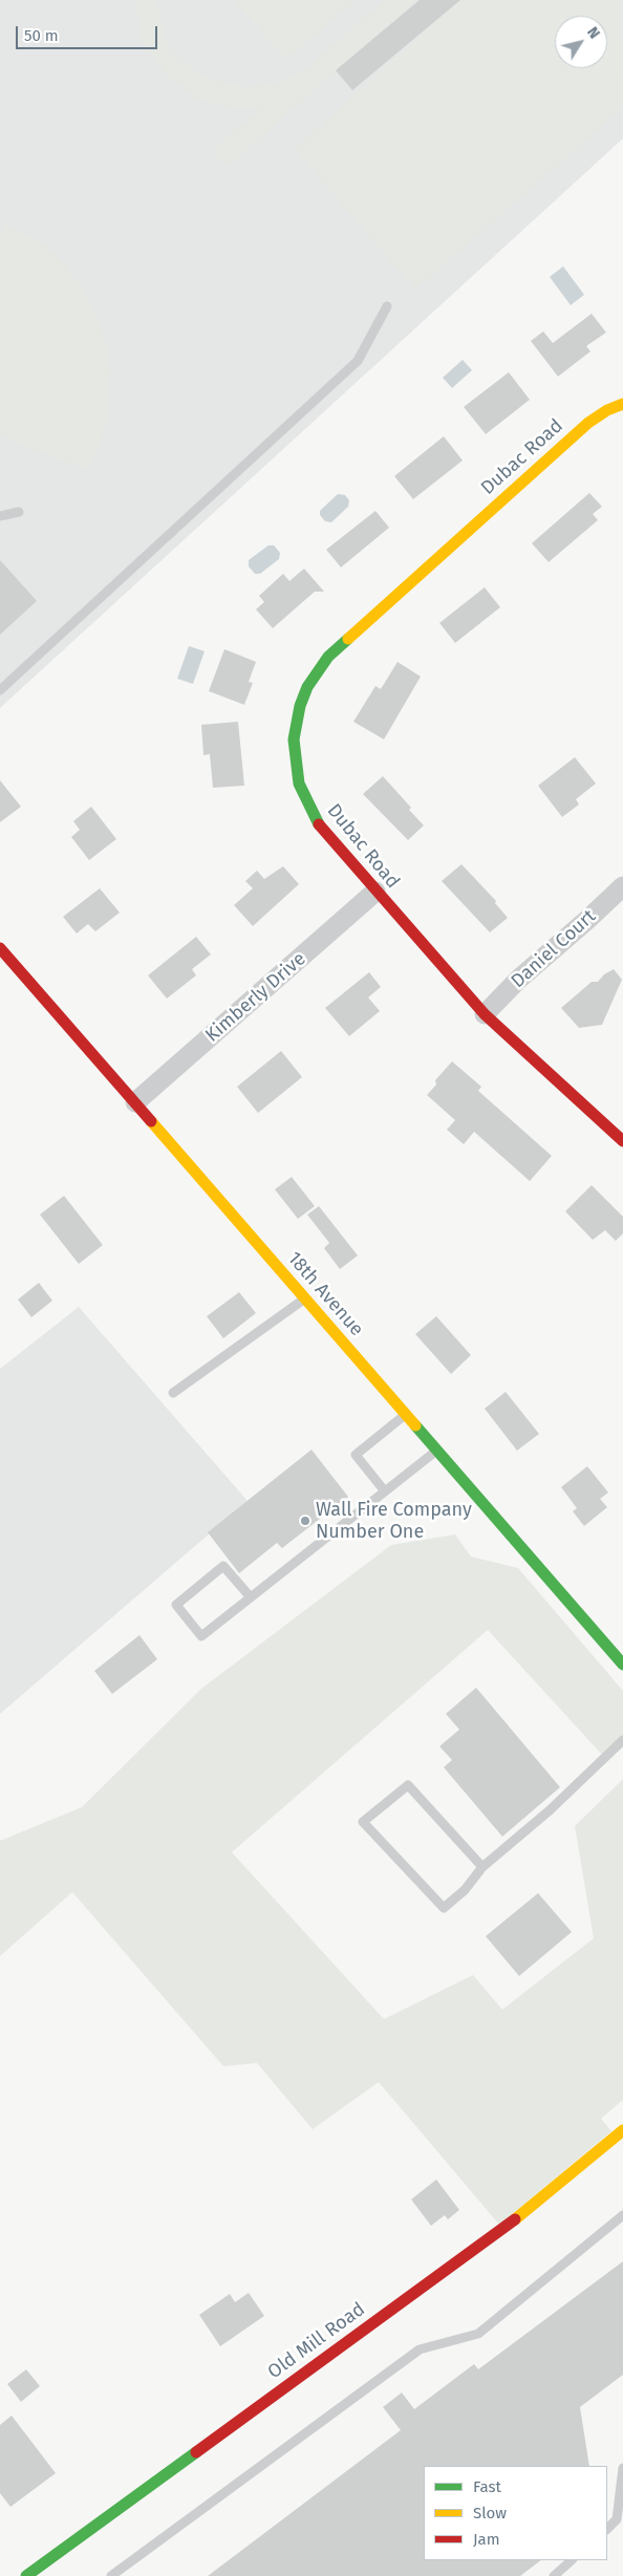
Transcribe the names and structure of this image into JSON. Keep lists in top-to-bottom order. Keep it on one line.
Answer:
{"streets":{"street":["Dubac Road","Daniel Court","Kimberly Drive","18th Avenue","Old Mill Road"]},"crossings":[["Dubac Road","Daniel Court"],["Dubac Road","Kimberly Drive"],["Kimberly Drive","18th Avenue"]],"places":["Wall Fire Company Number One"],"legend":["Fast","Slow","Jam"],"scale_bar":"50 m","north":"top right"}
